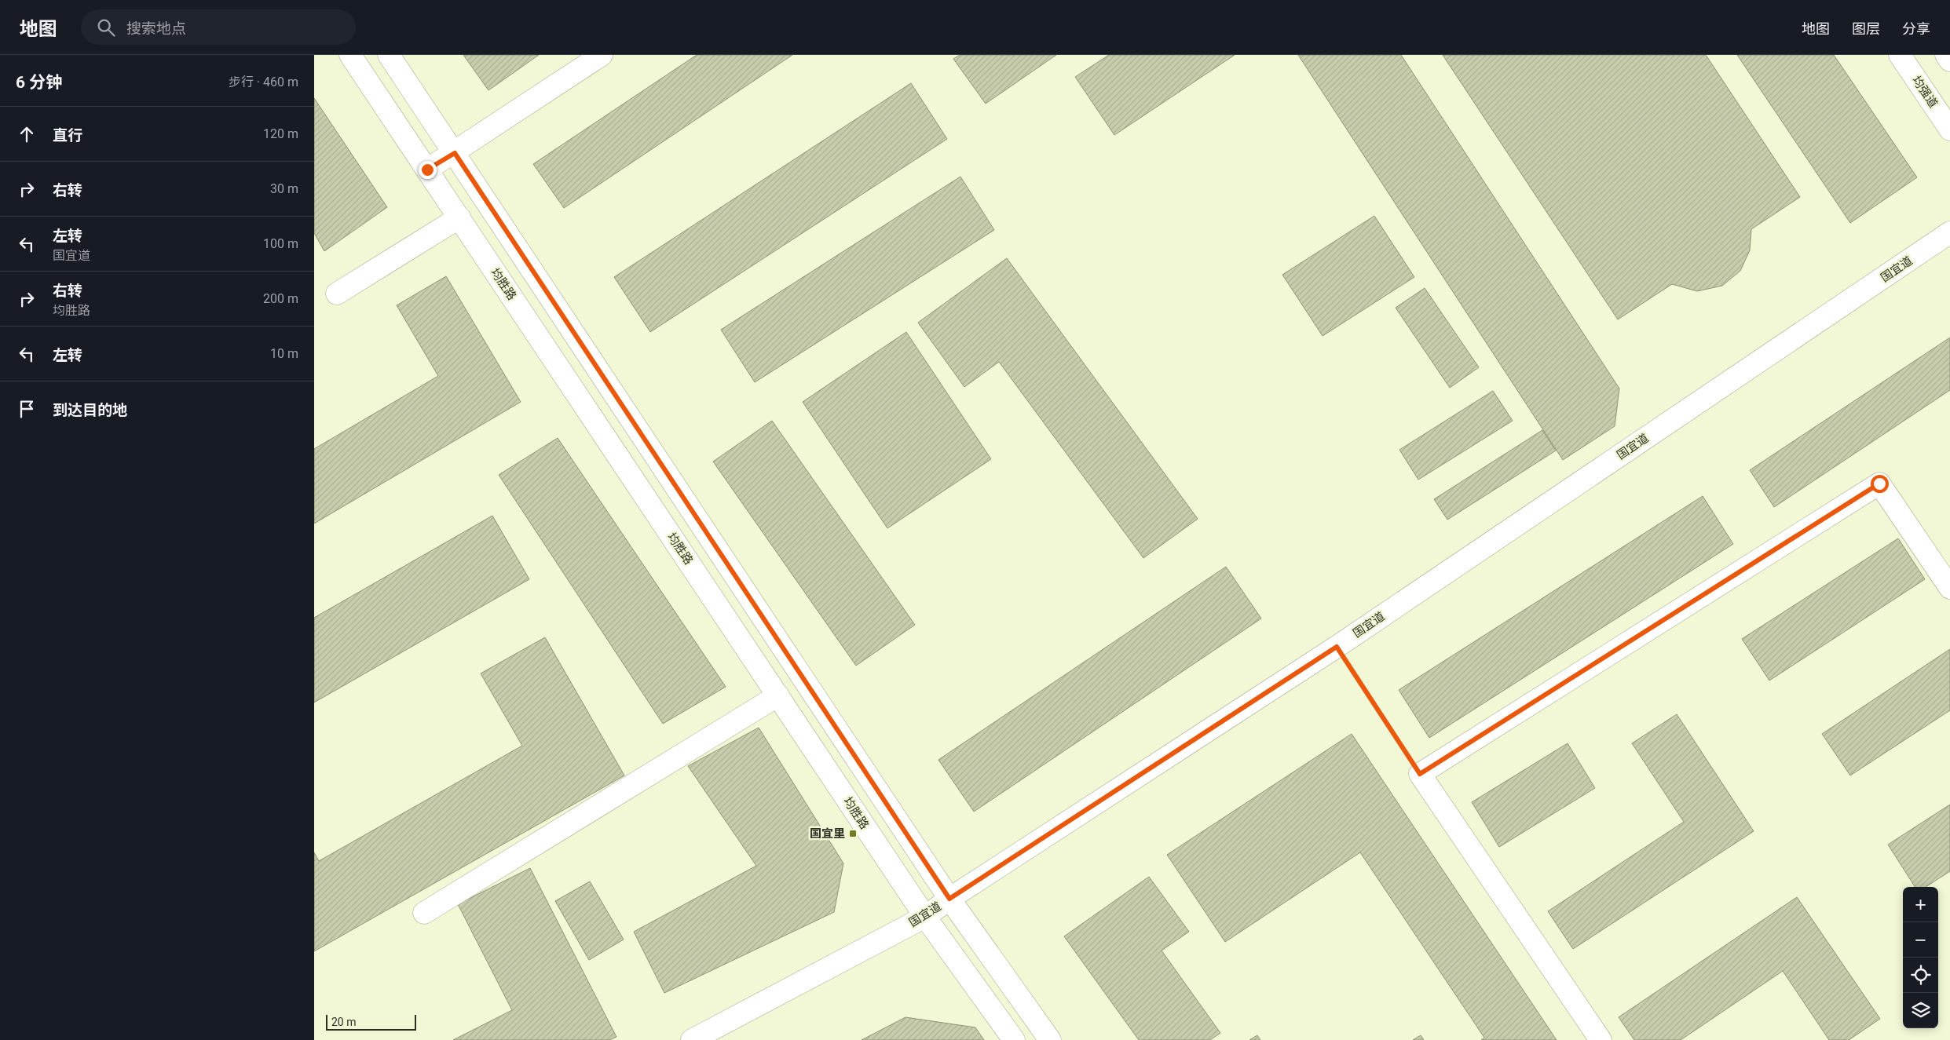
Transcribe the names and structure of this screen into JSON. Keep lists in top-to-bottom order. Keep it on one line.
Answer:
{"streets":{"street":["均强道","国宜道","均胜路"]},"crossings":[["国宜道","均胜路"]],"places":{"transit":["国宜里"]},"scale_bar":"20 m","page":{"header":"地图","search":"搜索地点","nav":["地图","图层","分享"],"heading":["6 分钟","步行 · 460 m"],"list":[["直行","120 m"],["右转","30 m"],["左转","国宜道","100 m"],["右转","均胜路","200 m"],["左转","10 m"],"到达目的地"],"map_buttons":["+","−"],"scale":"20 m"}}
